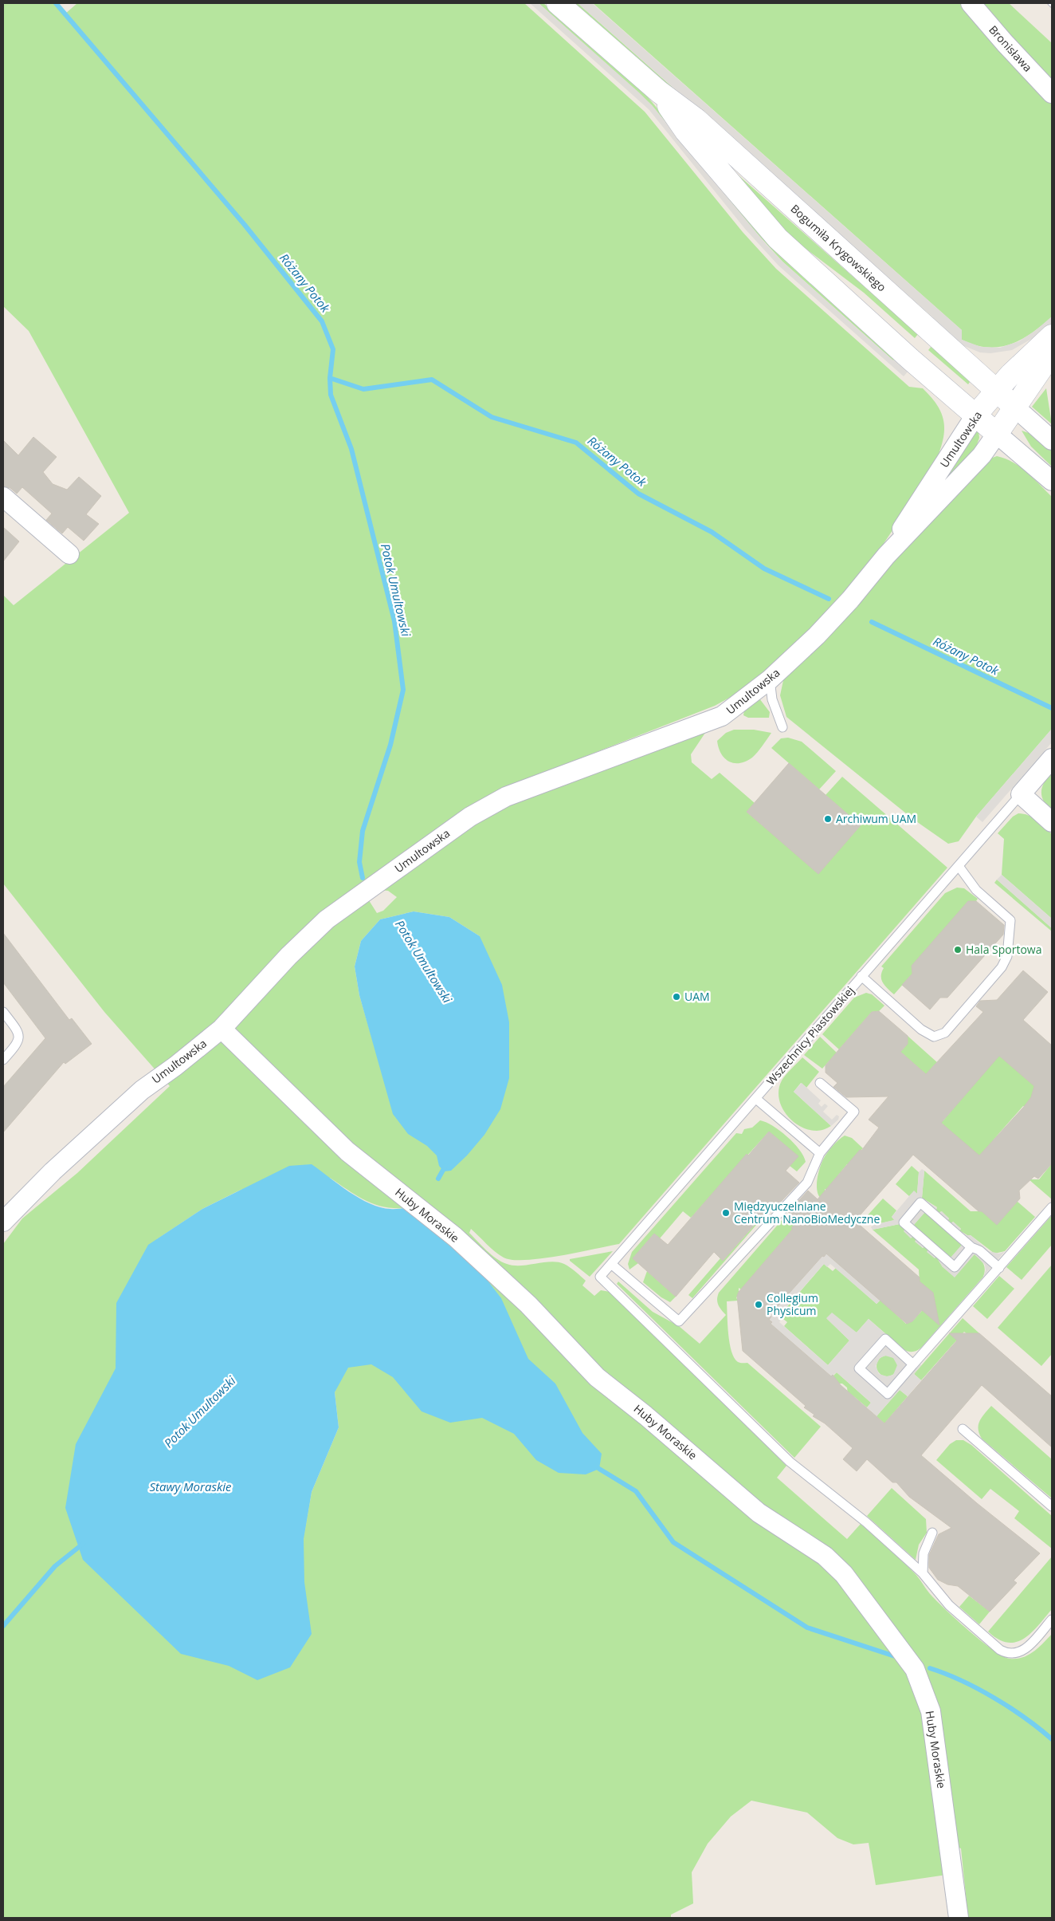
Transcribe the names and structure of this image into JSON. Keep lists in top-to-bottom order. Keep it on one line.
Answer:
{"streets":{"street":["Bronisława","Bogumiła Krygowskiego","Umultowska","Huby Moraskie"],"lane":["Wszechnicy Piastowskiej"]},"crossings":[["Bogumiła Krygowskiego","Umultowska"],["Umultowska","Huby Moraskie"]],"water":["Różany Potok","Potok Umultowski","Stawy Moraskie"],"places":["Archiwum UAM","Hala Sportowa","UAM","Międzyuczelniane Centrum NanoBioMedyczne","Collegium Physicum"]}
